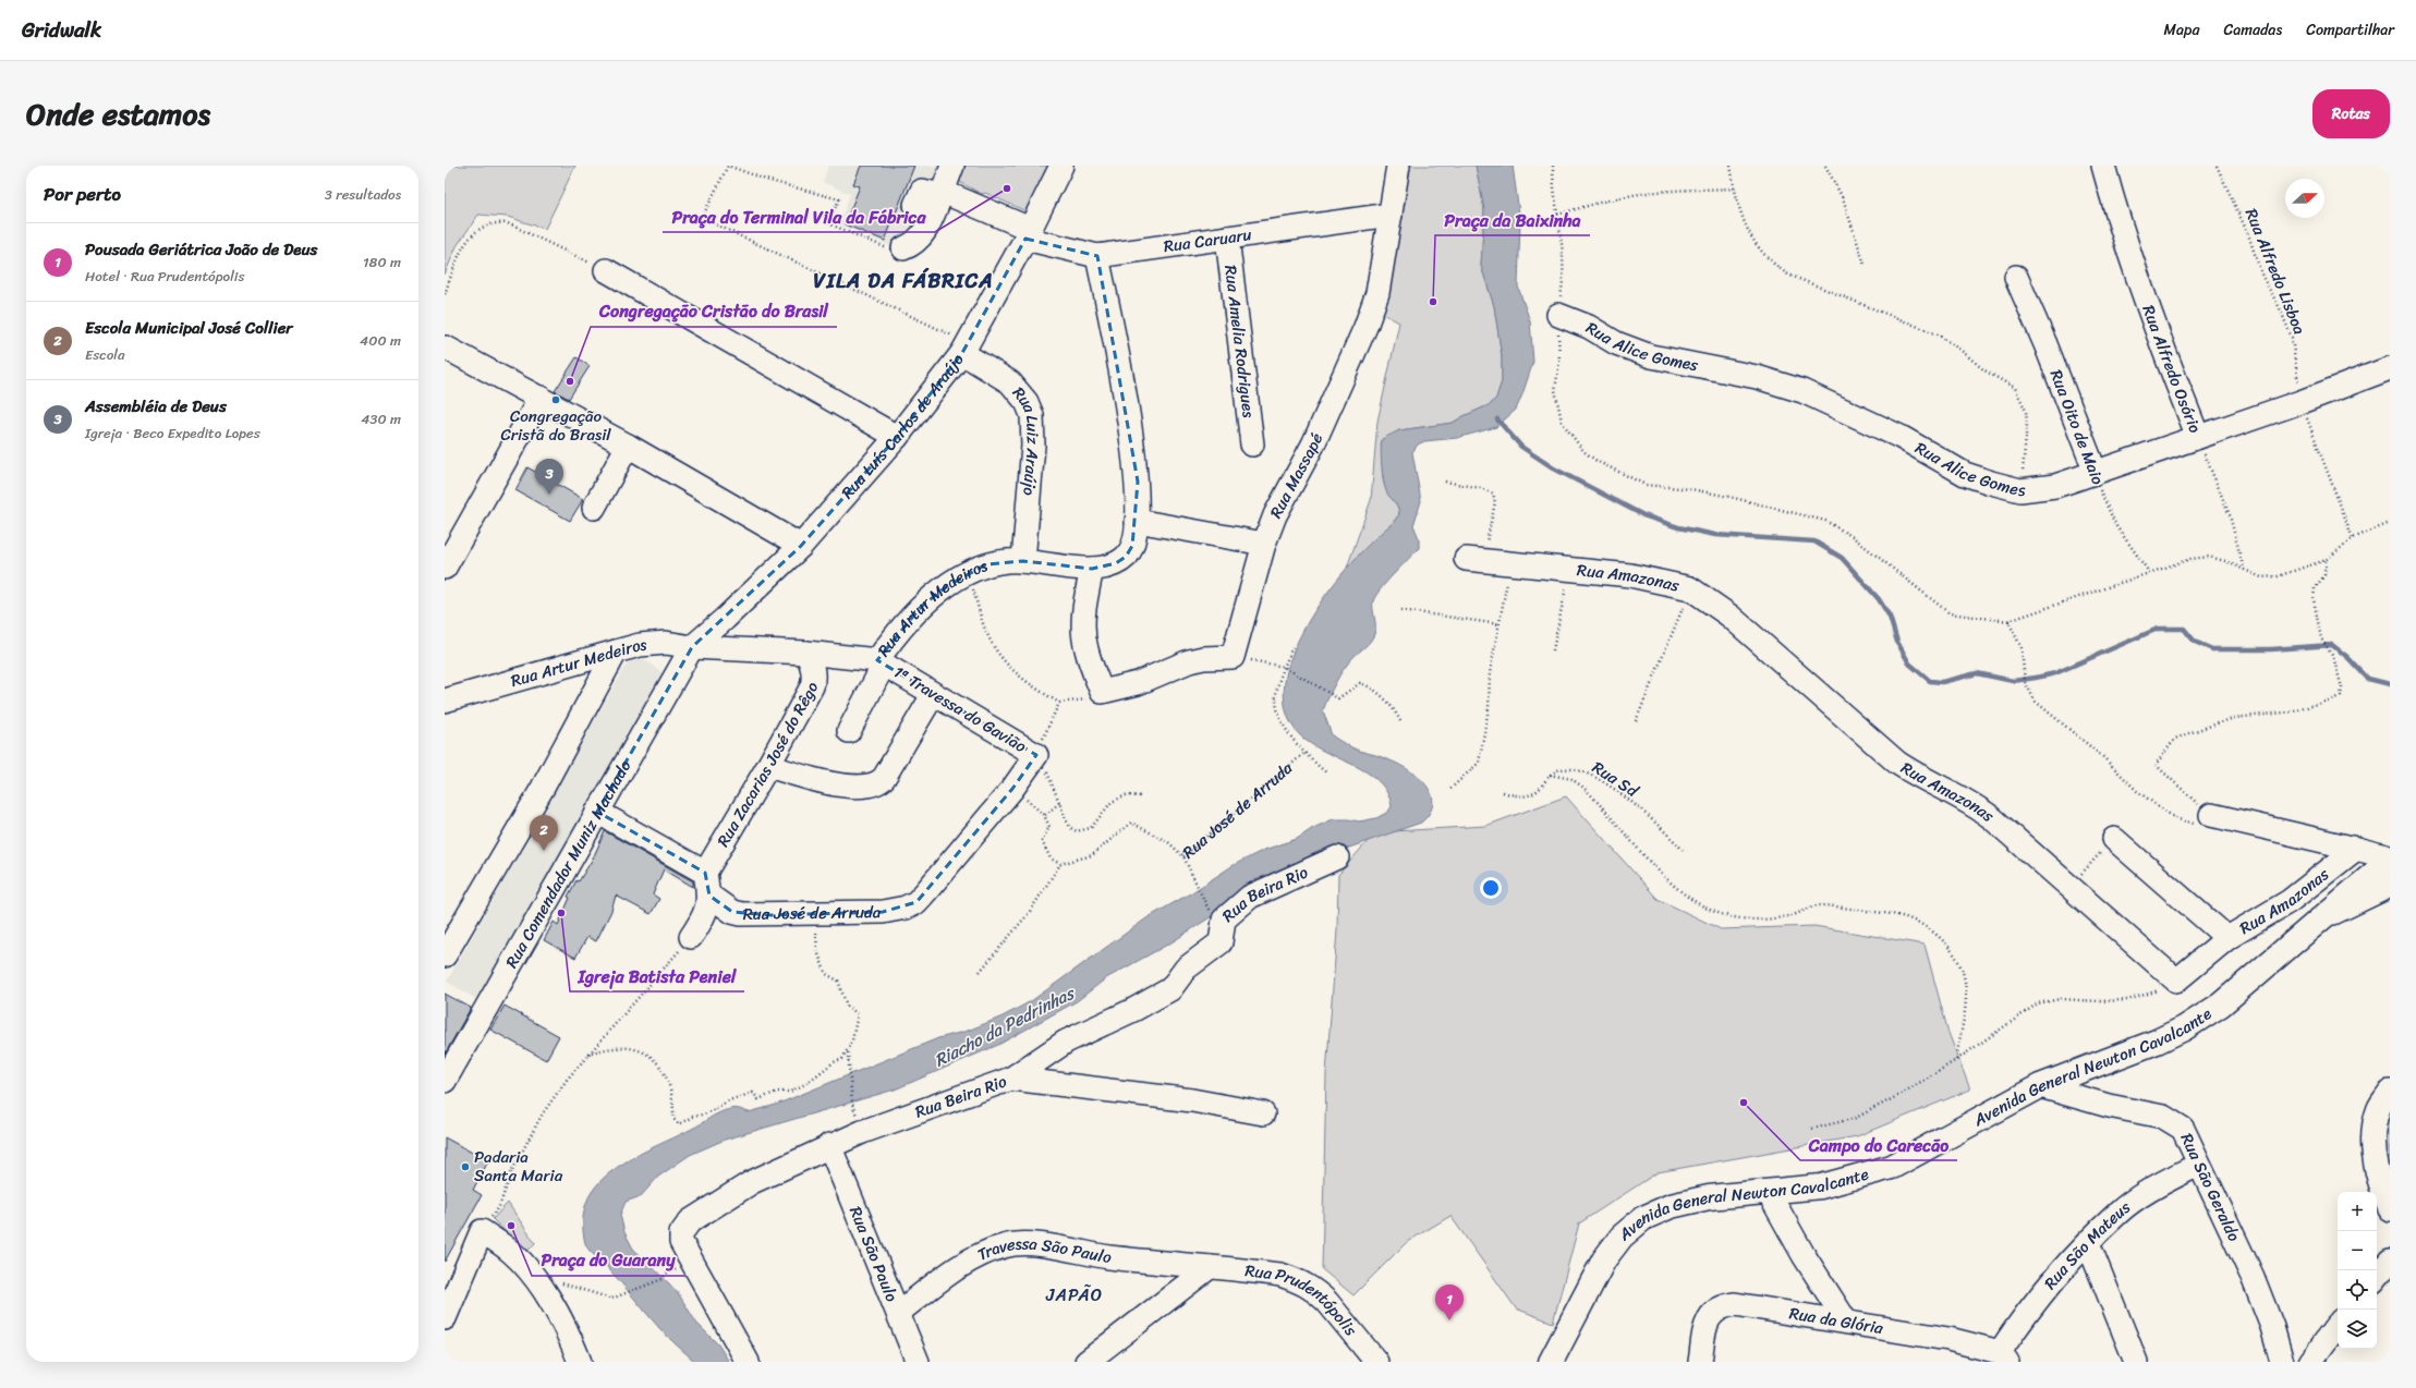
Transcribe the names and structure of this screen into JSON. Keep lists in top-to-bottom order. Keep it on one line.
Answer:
{"streets":{"main road":["Avenida General Newton Cavalcante"],"street":["Rua Caruaru","Rua Amelia Rodrigues","Rua Alice Gomes","Rua Alfredo Osório","Rua Luís Carlos de Araújo","Rua Oito de Maio","Rua Luiz Araújo","Rua Massapé","Rua Amazonas","Rua Artur Medeiros","1ª Travessa do Gavião","Rua Zacarias José do Rêgo","Rua José de Arruda","Rua Comendador Muniz Machado","Rua Beira Rio","Rua São Geraldo","Rua São Mateus","Rua São Paulo","Travessa São Paulo","Rua Prudentópolis","Rua da Glória"],"path":["Rua Alfredo Lisboa","Rua Sd"]},"crossings":[["Rua Caruaru","Rua Amelia Rodrigues"],["Rua Caruaru","Rua Luís Carlos de Araújo"],["Rua Caruaru","Rua Massapé"],["Rua Caruaru","Rua Artur Medeiros"],["Rua Alfredo Lisboa","Rua Alice Gomes"],["Rua Alice Gomes","Rua Alfredo Osório"],["Rua Alice Gomes","Rua Oito de Maio"],["Rua Luís Carlos de Araújo","Rua Luiz Araújo"],["Rua Luís Carlos de Araújo","Rua Artur Medeiros"],["Rua Luís Carlos de Araújo","Rua Comendador Muniz Machado"],["Rua Luiz Araújo","Rua Artur Medeiros"],["Rua Artur Medeiros","1ª Travessa do Gavião"],["Rua Artur Medeiros","Rua Zacarias José do Rêgo"],["Rua Artur Medeiros","Rua Comendador Muniz Machado"],["1ª Travessa do Gavião","Rua José de Arruda"],["Rua Beira Rio","Rua São Paulo"],["Avenida General Newton Cavalcante","Rua São Geraldo"],["Rua São Geraldo","Rua São Mateus"],["Rua São Mateus","Rua da Glória"],["Rua São Paulo","Travessa São Paulo"],["Travessa São Paulo","Rua Prudentópolis"]],"districts":["VILA DA FÁBRICA","JAPÃO"],"water":["Riacho da Pedrinhas"],"places":["Praça do Terminal Vila da Fábrica","Praça da Baixinha","Congregação Cristão do Brasil","Congregação Cristã do Brasil","Igreja Batista Peniel","Campo do Carecão","Padaria Santa Maria","Praça do Guarany"],"north":"right","page":{"header":"Gridwalk","nav":["Mapa","Camadas","Compartilhar"],"title":"Onde estamos","buttons":"Rotas","heading":["Por perto","3 resultados"],"list":[{"mark":"1","name":"Pousada Geriátrica João de Deus","note":"Hotel · Rua Prudentópolis","value":"180 m"},{"mark":"2","name":"Escola Municipal José Collier","note":"Escola","value":"400 m"},{"mark":"3","name":"Assembléia de Deus","note":"Igreja · Beco Expedito Lopes","value":"430 m"}],"pins":["3","2","1"],"map_buttons":["+","−"]}}
